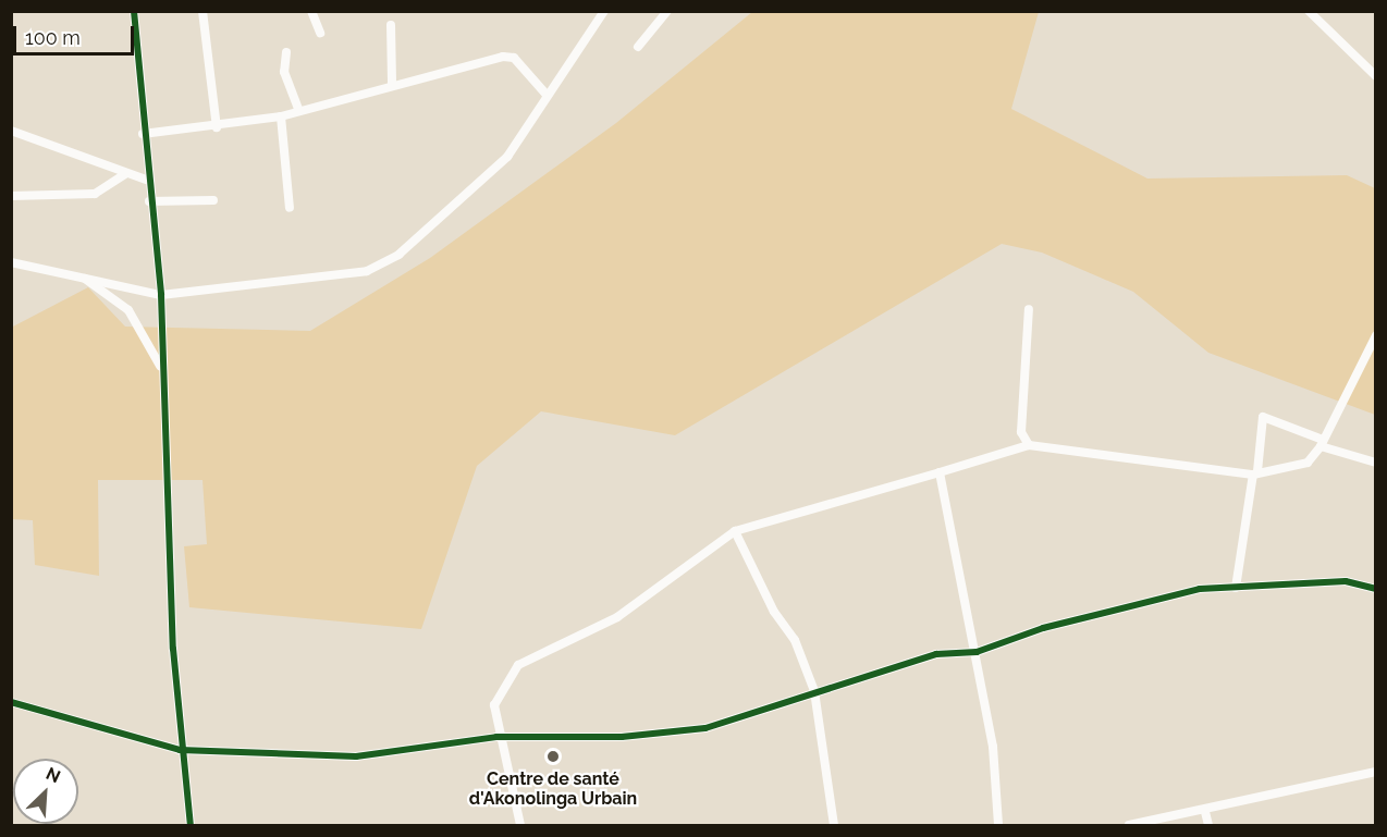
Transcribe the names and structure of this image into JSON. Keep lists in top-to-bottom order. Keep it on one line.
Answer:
{"places":["Centre de santé d'Akonolinga Urbain"],"scale_bar":"100 m","north":"top right"}
